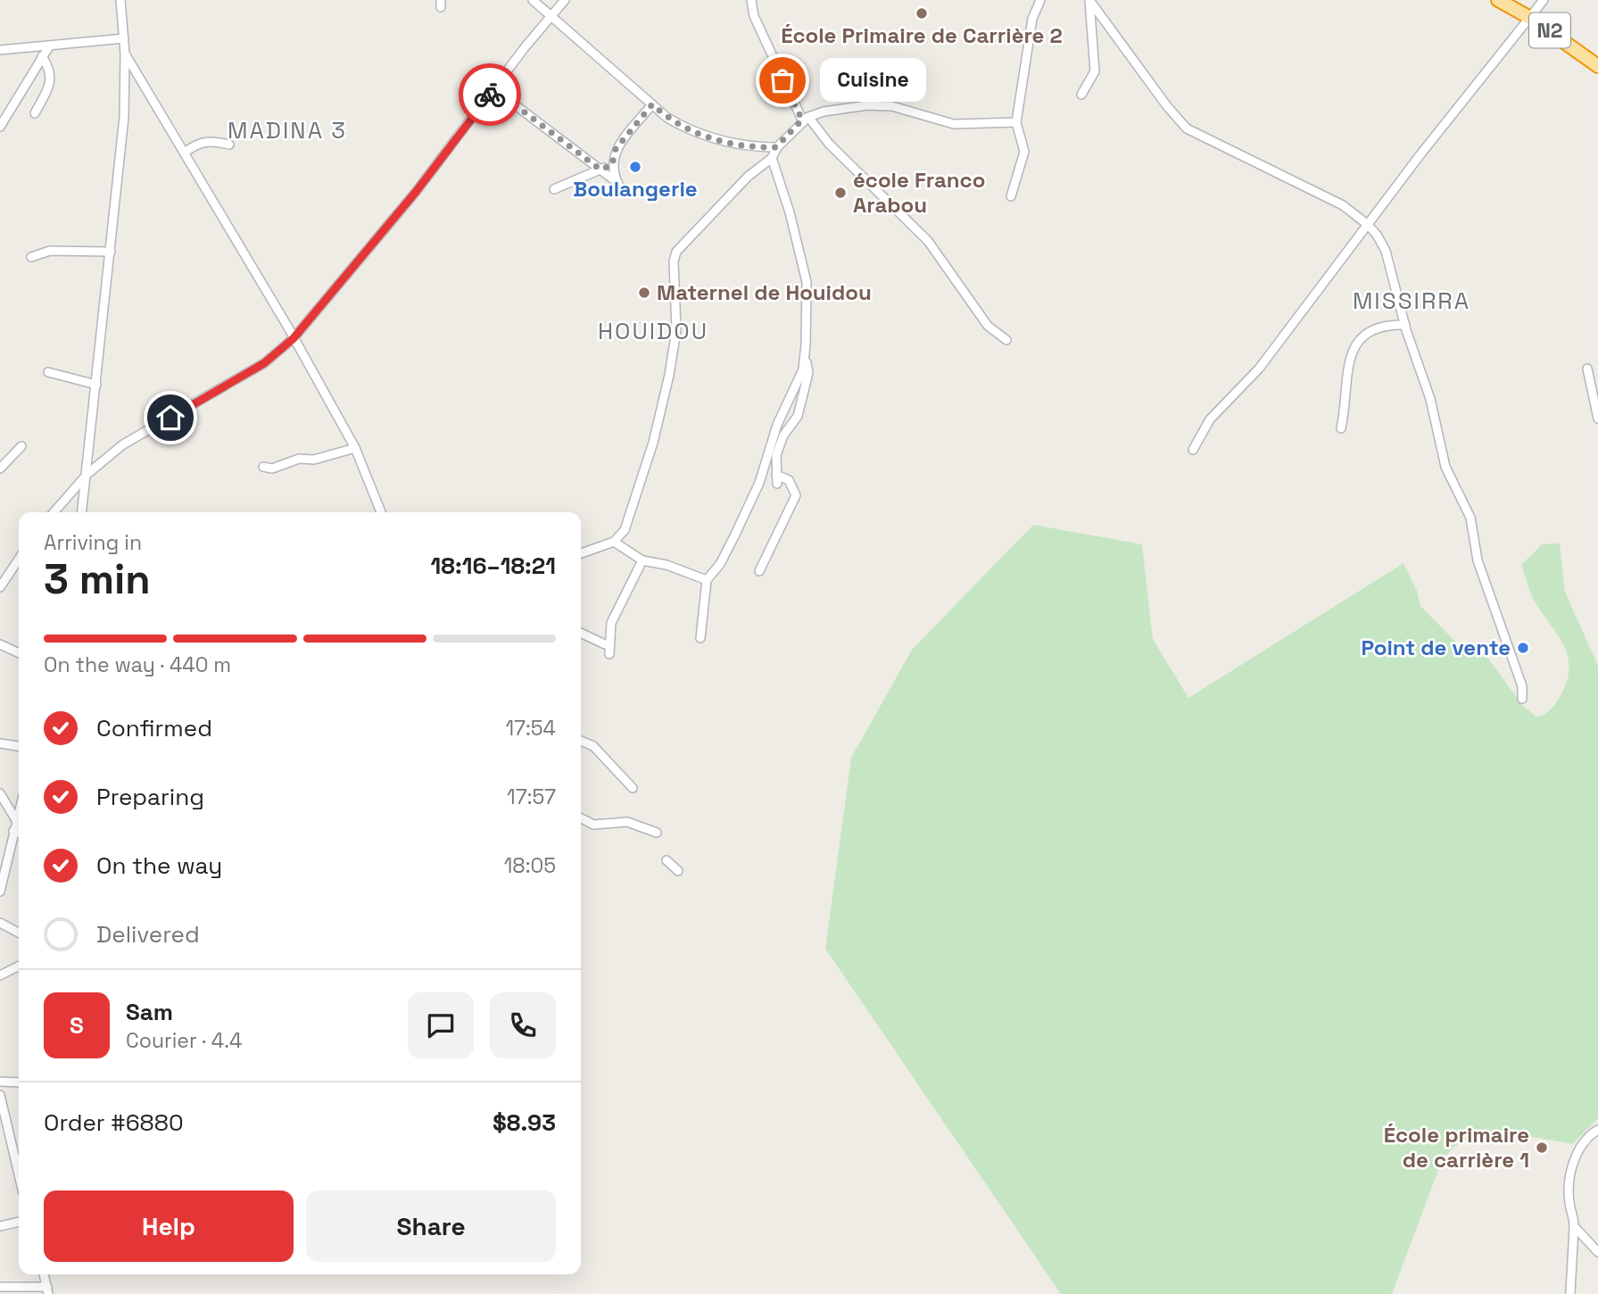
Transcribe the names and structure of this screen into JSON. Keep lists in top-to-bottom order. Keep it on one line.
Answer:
{"streets":{"highway":["N2"]},"districts":["MADINA 3","MISSIRRA","HOUIDOU"],"places":["École Primaire de Carrière 2","Cuisine","Boulangerie","école Franco Arabou","Maternel de Houidou","Point de vente","École primaire de carrière 1"],"page":{"bubble":"Cuisine","heading":["3 min","Arriving in","18:16–18:21"],"panel":["Sam","Courier · 4.4","Order #6880","$8.93"],"bar":"On the way · 440 m","list":[["Confirmed","17:54"],["Preparing","17:57"],["On the way","18:05"],"Delivered"],"round":"S","buttons":["Help","Share"]}}
